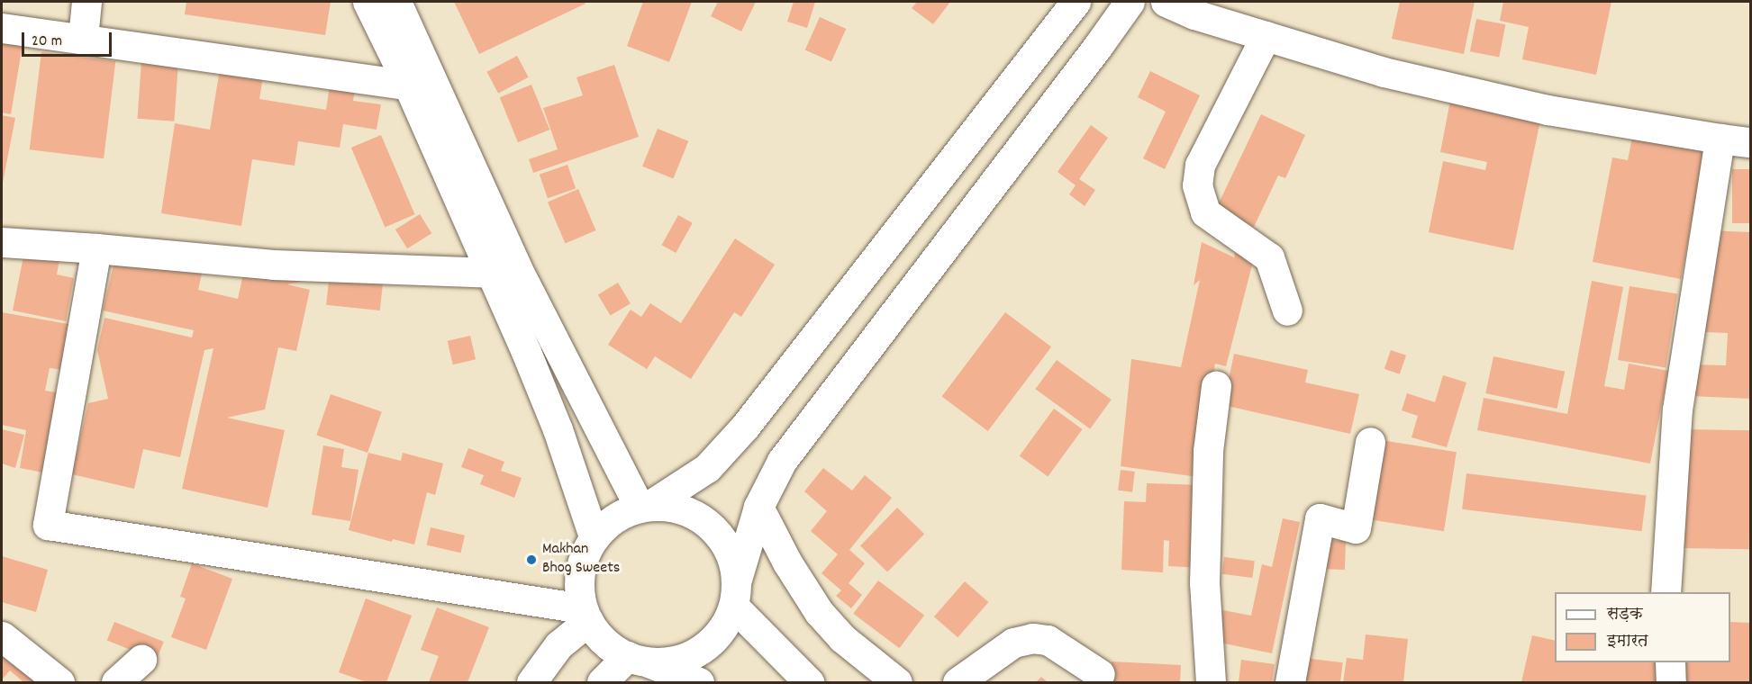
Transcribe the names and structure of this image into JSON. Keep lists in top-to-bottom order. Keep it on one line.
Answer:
{"places":["Makhan Bhog Sweets"],"legend":["सड़क","इमारत"],"scale_bar":"20 m"}
